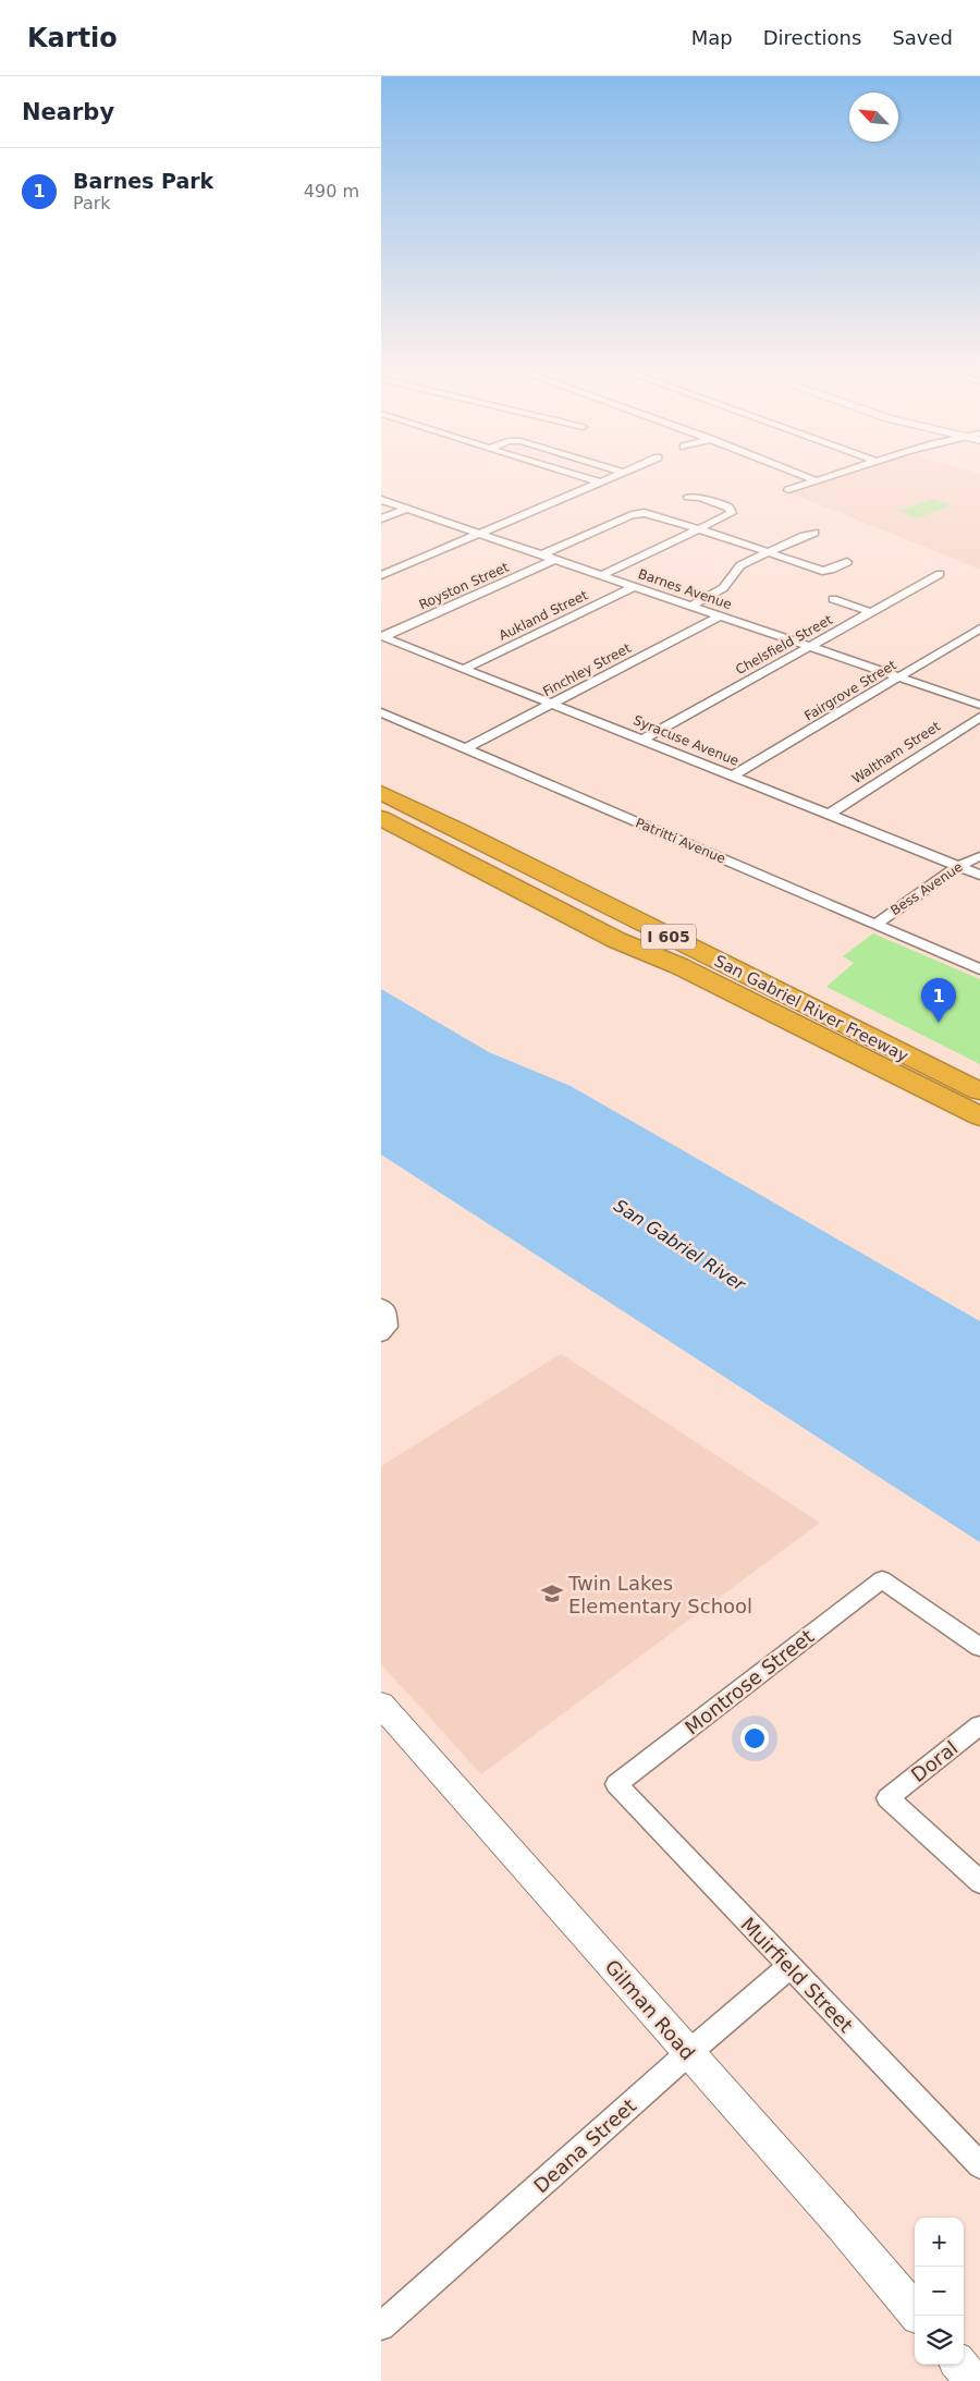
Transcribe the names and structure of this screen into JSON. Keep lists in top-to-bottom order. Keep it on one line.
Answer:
{"streets":{"highway":["I 605","San Gabriel River Freeway"],"street":["Royston Street","Barnes Avenue","Aukland Street","Chelsfield Street","Finchley Street","Fairgrove Street","Syracuse Avenue","Waltham Street","Patritti Avenue","Bess Avenue","Montrose Street","Doral","Muirfield Street","Gilman Road","Deana Street"]},"crossings":[["Royston Street","Barnes Avenue"],["Royston Street","Syracuse Avenue"],["Barnes Avenue","Aukland Street"],["Barnes Avenue","Chelsfield Street"],["Barnes Avenue","Finchley Street"],["Barnes Avenue","Fairgrove Street"],["Aukland Street","Syracuse Avenue"],["Chelsfield Street","Syracuse Avenue"],["Finchley Street","Syracuse Avenue"],["Finchley Street","Patritti Avenue"],["Fairgrove Street","Syracuse Avenue"],["Syracuse Avenue","Waltham Street"],["Syracuse Avenue","Bess Avenue"],["Patritti Avenue","Bess Avenue"],["Montrose Street","Muirfield Street"],["Muirfield Street","Deana Street"],["Gilman Road","Deana Street"]],"water":["San Gabriel River"],"places":{"school or university":["Twin Lakes Elementary School"]},"north":"top left","page":{"header":"Kartio","nav":["Map","Directions","Saved"],"heading":"Nearby","list":[{"mark":"1","name":"Barnes Park","note":"Park","value":"490 m"}],"pins":"1","map_buttons":["+","−"]}}
